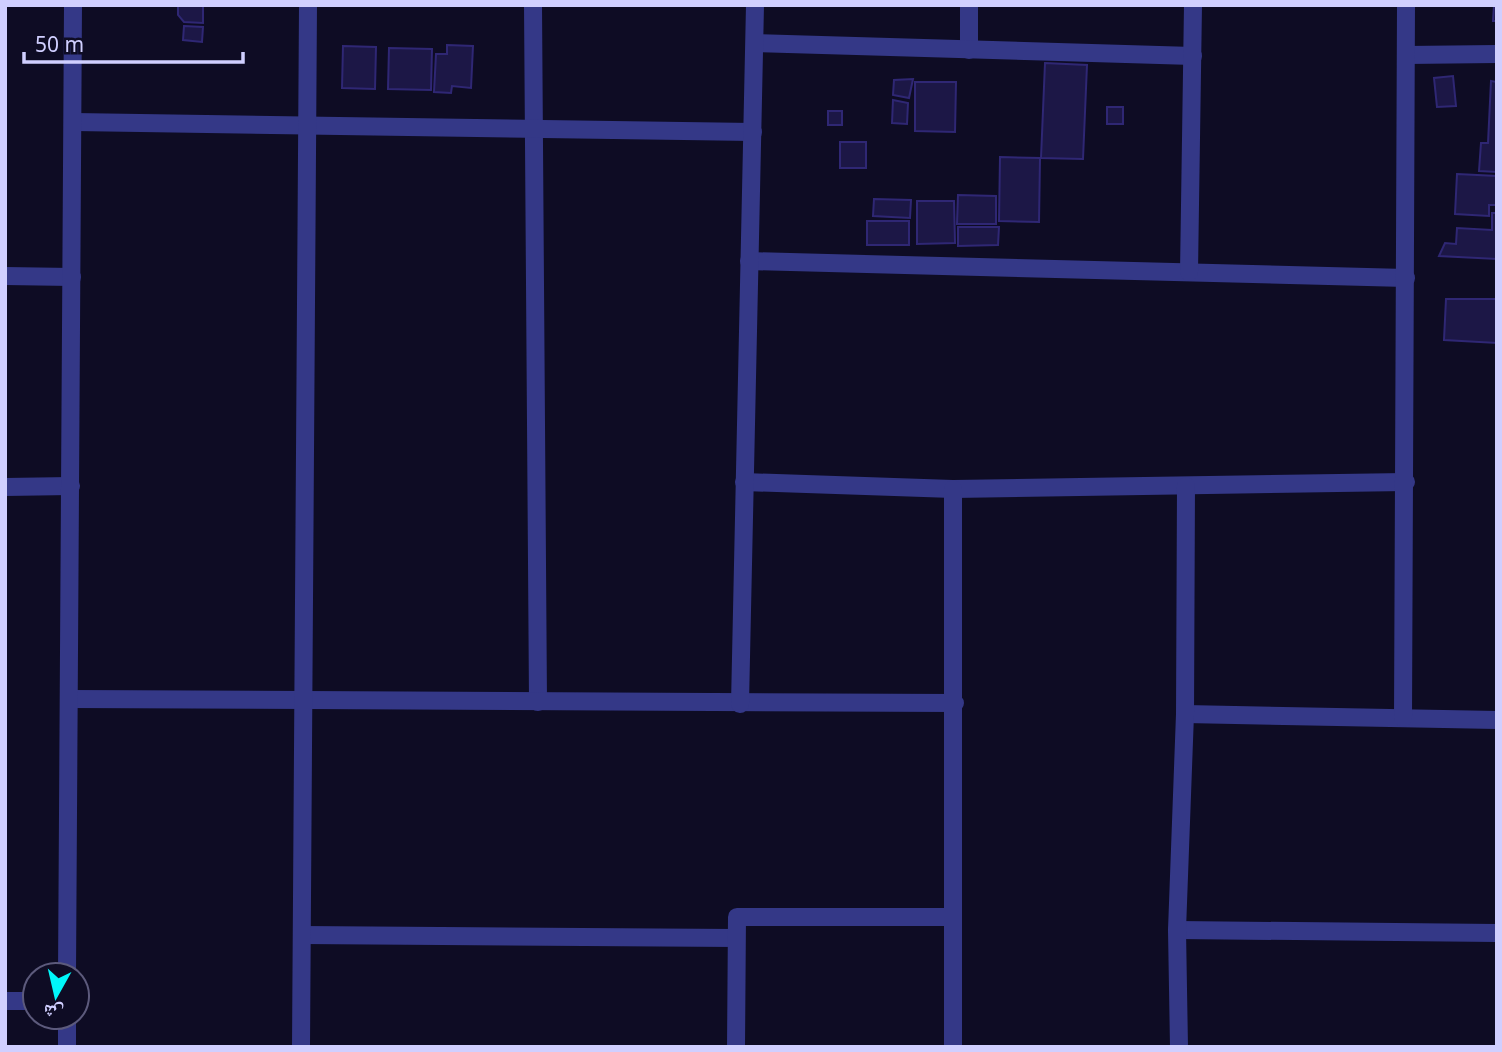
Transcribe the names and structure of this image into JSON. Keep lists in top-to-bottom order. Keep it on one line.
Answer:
{"scale_bar":"50 m","north":"bottom"}
